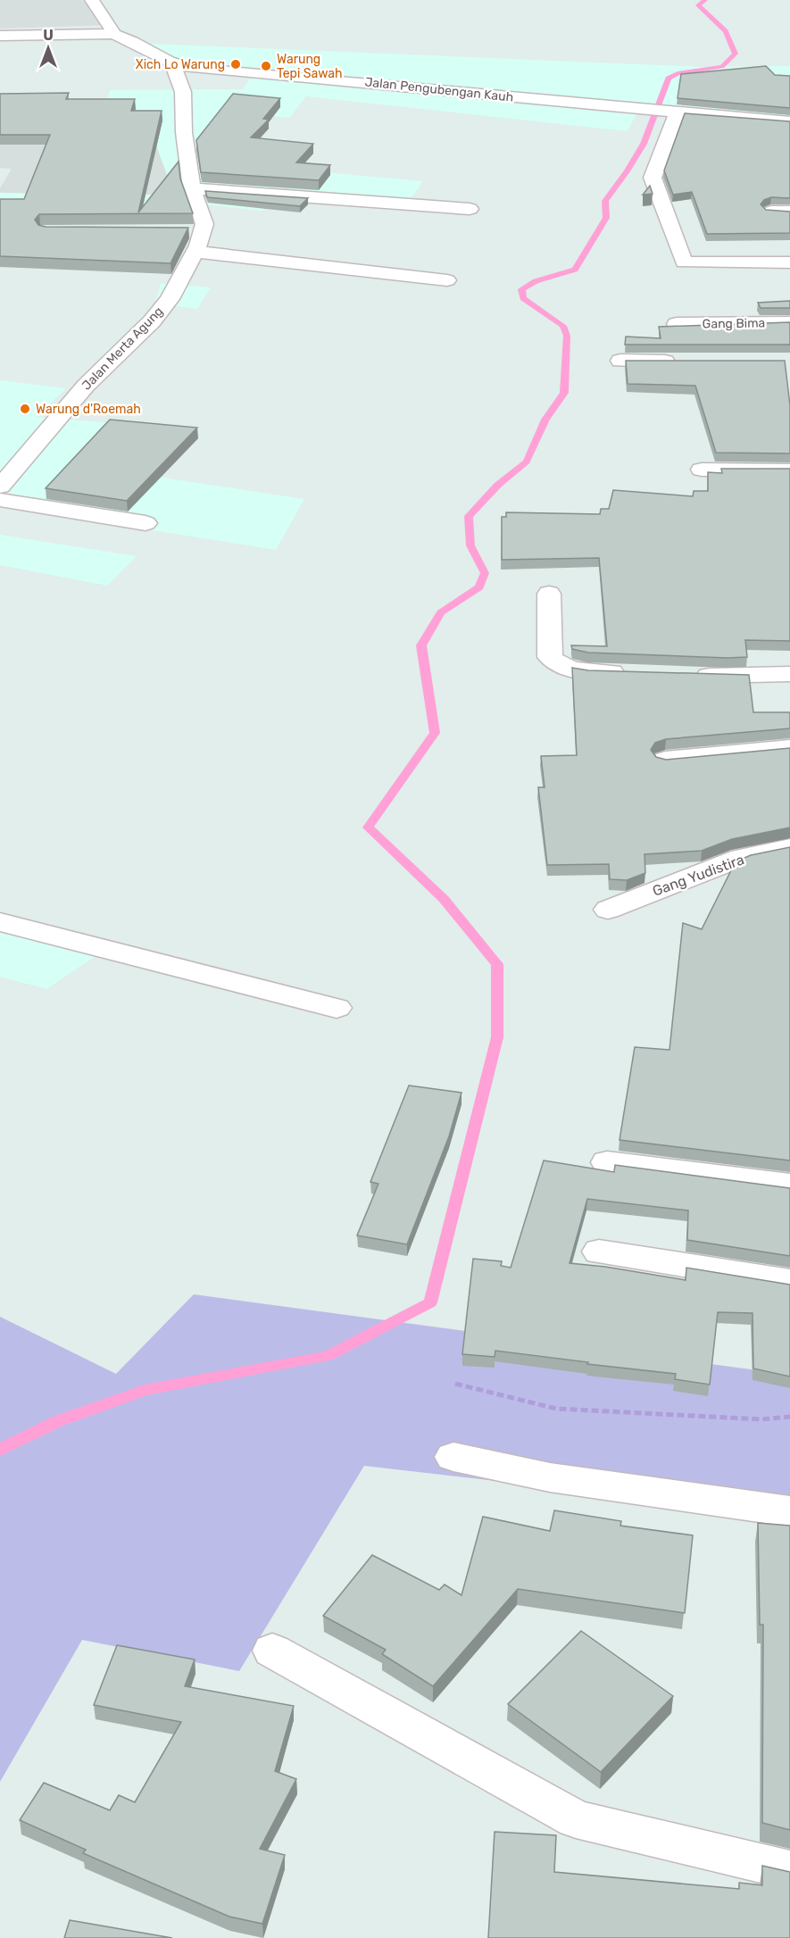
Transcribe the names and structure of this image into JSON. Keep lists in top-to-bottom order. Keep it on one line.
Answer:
{"streets":{"street":["Jalan Pengubengan Kauh","Gang Bima","Jalan Merta Agung","Gang Yudistira"]},"places":["Xich Lo Warung","Warung Tepi Sawah","Warung d'Roemah"],"north":"top"}
